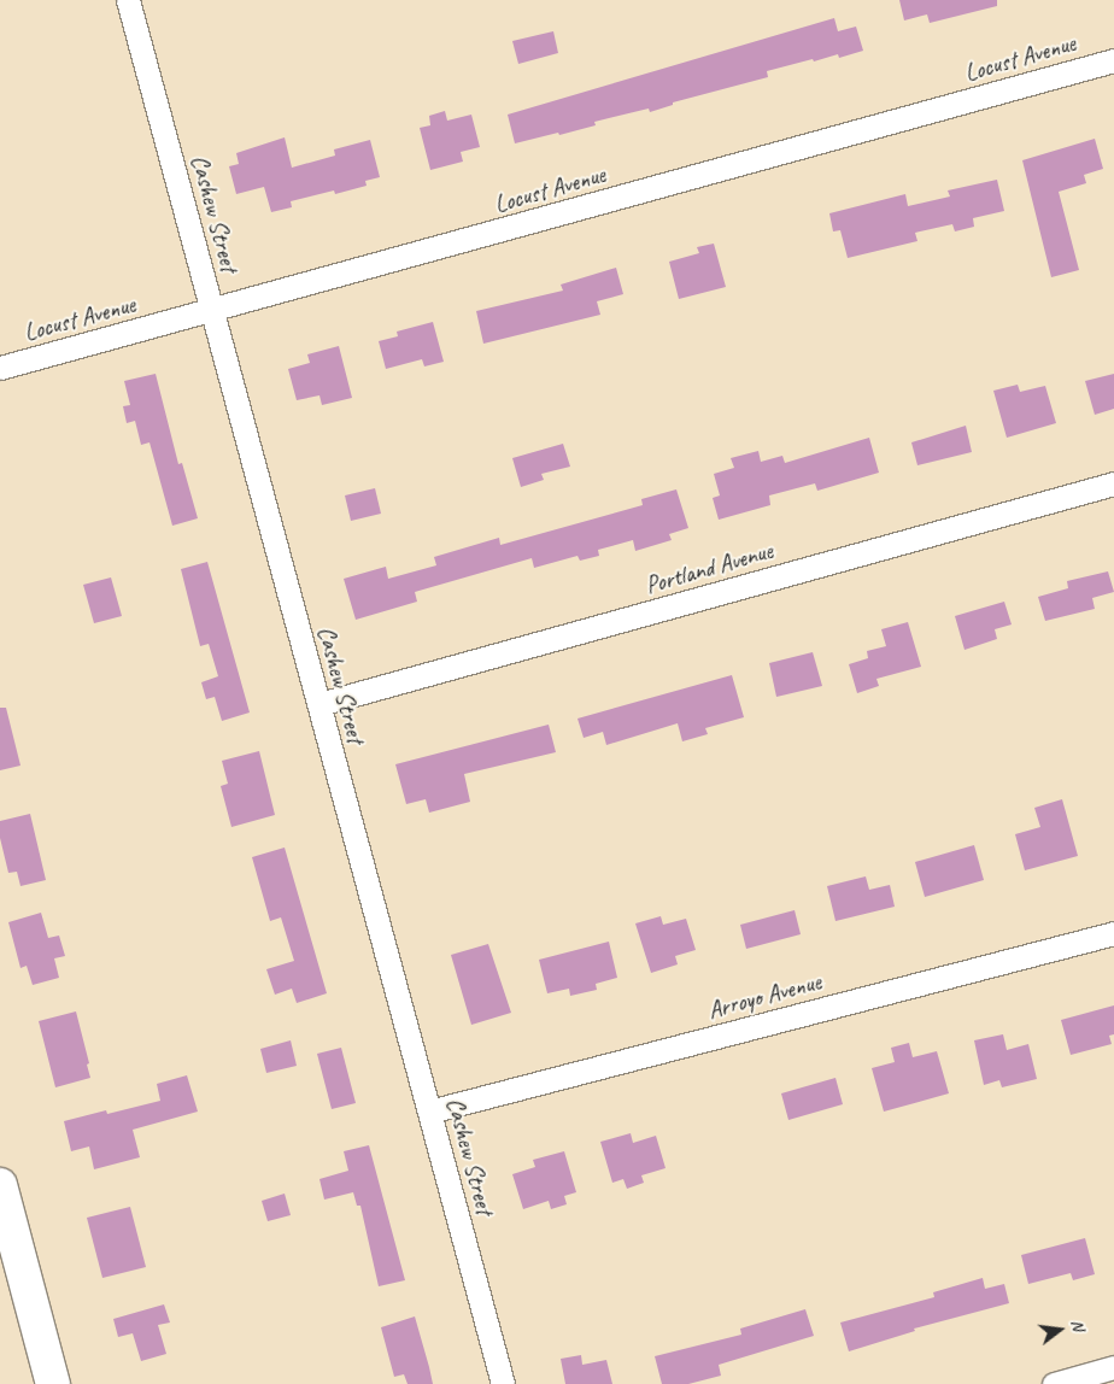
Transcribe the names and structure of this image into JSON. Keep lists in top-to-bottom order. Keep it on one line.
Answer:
{"streets":{"street":["Locust Avenue","Cashew Street","Portland Avenue","Arroyo Avenue"]},"crossings":[["Locust Avenue","Cashew Street"],["Cashew Street","Portland Avenue"],["Cashew Street","Arroyo Avenue"]],"north":"right"}
